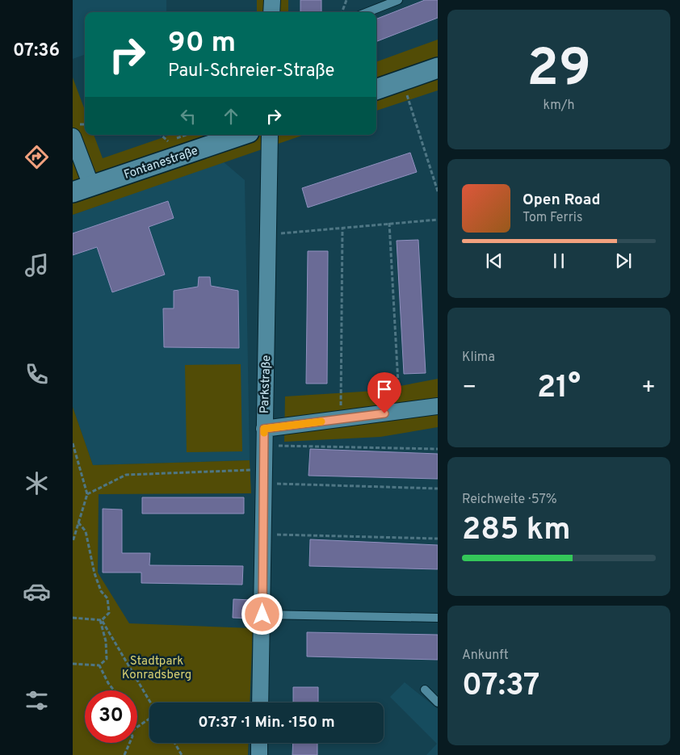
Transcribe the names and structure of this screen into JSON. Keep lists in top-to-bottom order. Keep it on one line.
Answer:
{"streets":{"street":["Fontanestraße","Parkstraße"]},"parks":["Stadtpark Konradsberg"],"page":{"tabs":"07:36","tile":[["29","km/h"],"Klima",["Reichweite · 57%","285 km"],["Ankunft","07:37"]],"turn":["90 m","Paul-Schreier-Straße"],"song":["Open Road","Tom Ferris"],"heat":["−","21°","+"],"limit":"30","trip":"07:37 · 1 Min. · 150 m"}}
